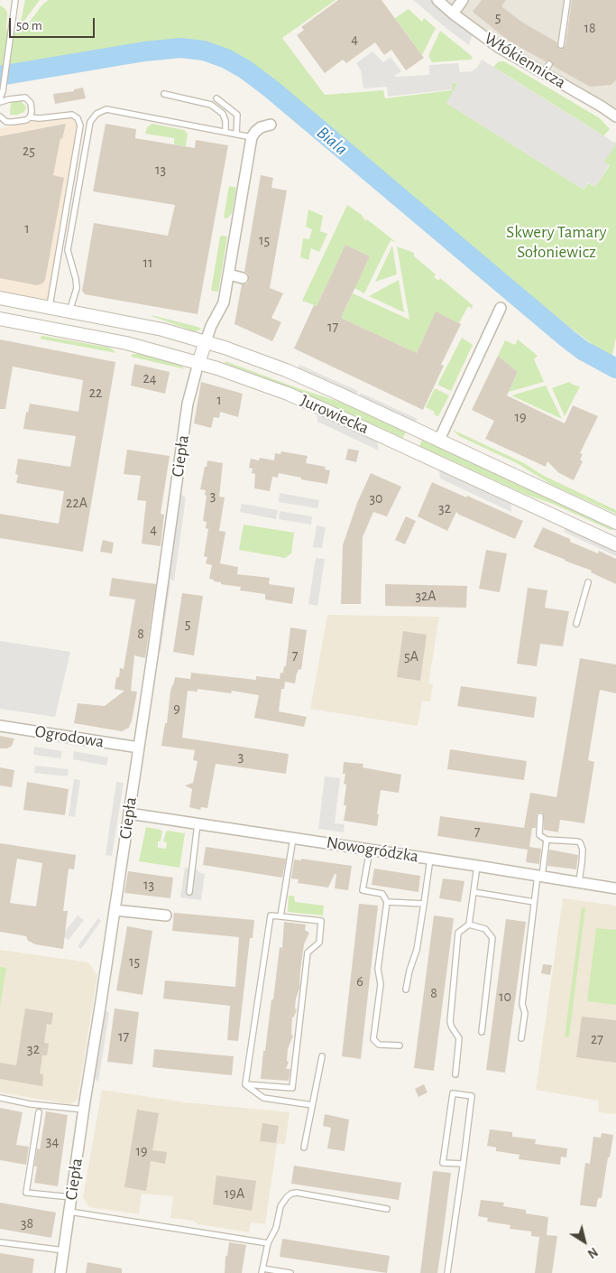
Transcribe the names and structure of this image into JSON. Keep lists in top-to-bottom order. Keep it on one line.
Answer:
{"streets":{"street":["Włókiennicza","Jurowiecka","Ciepła","Ogrodowa","Nowogródzka"]},"crossings":[["Jurowiecka","Ciepła"],["Ciepła","Ogrodowa"],["Ciepła","Nowogródzka"]],"water":["Biala"],"parks":["Skwery Tamary Sołoniewicz"],"house_numbers":["5","18","4","25","13","1","15","11","17","24","22","1","19","3","30","22A","32","4","32A","5","8","7","5A","9","3","7","13","15","6","8","10","17","27","32","34","19","19A","38"],"scale_bar":"50 m","north":"bottom right"}
